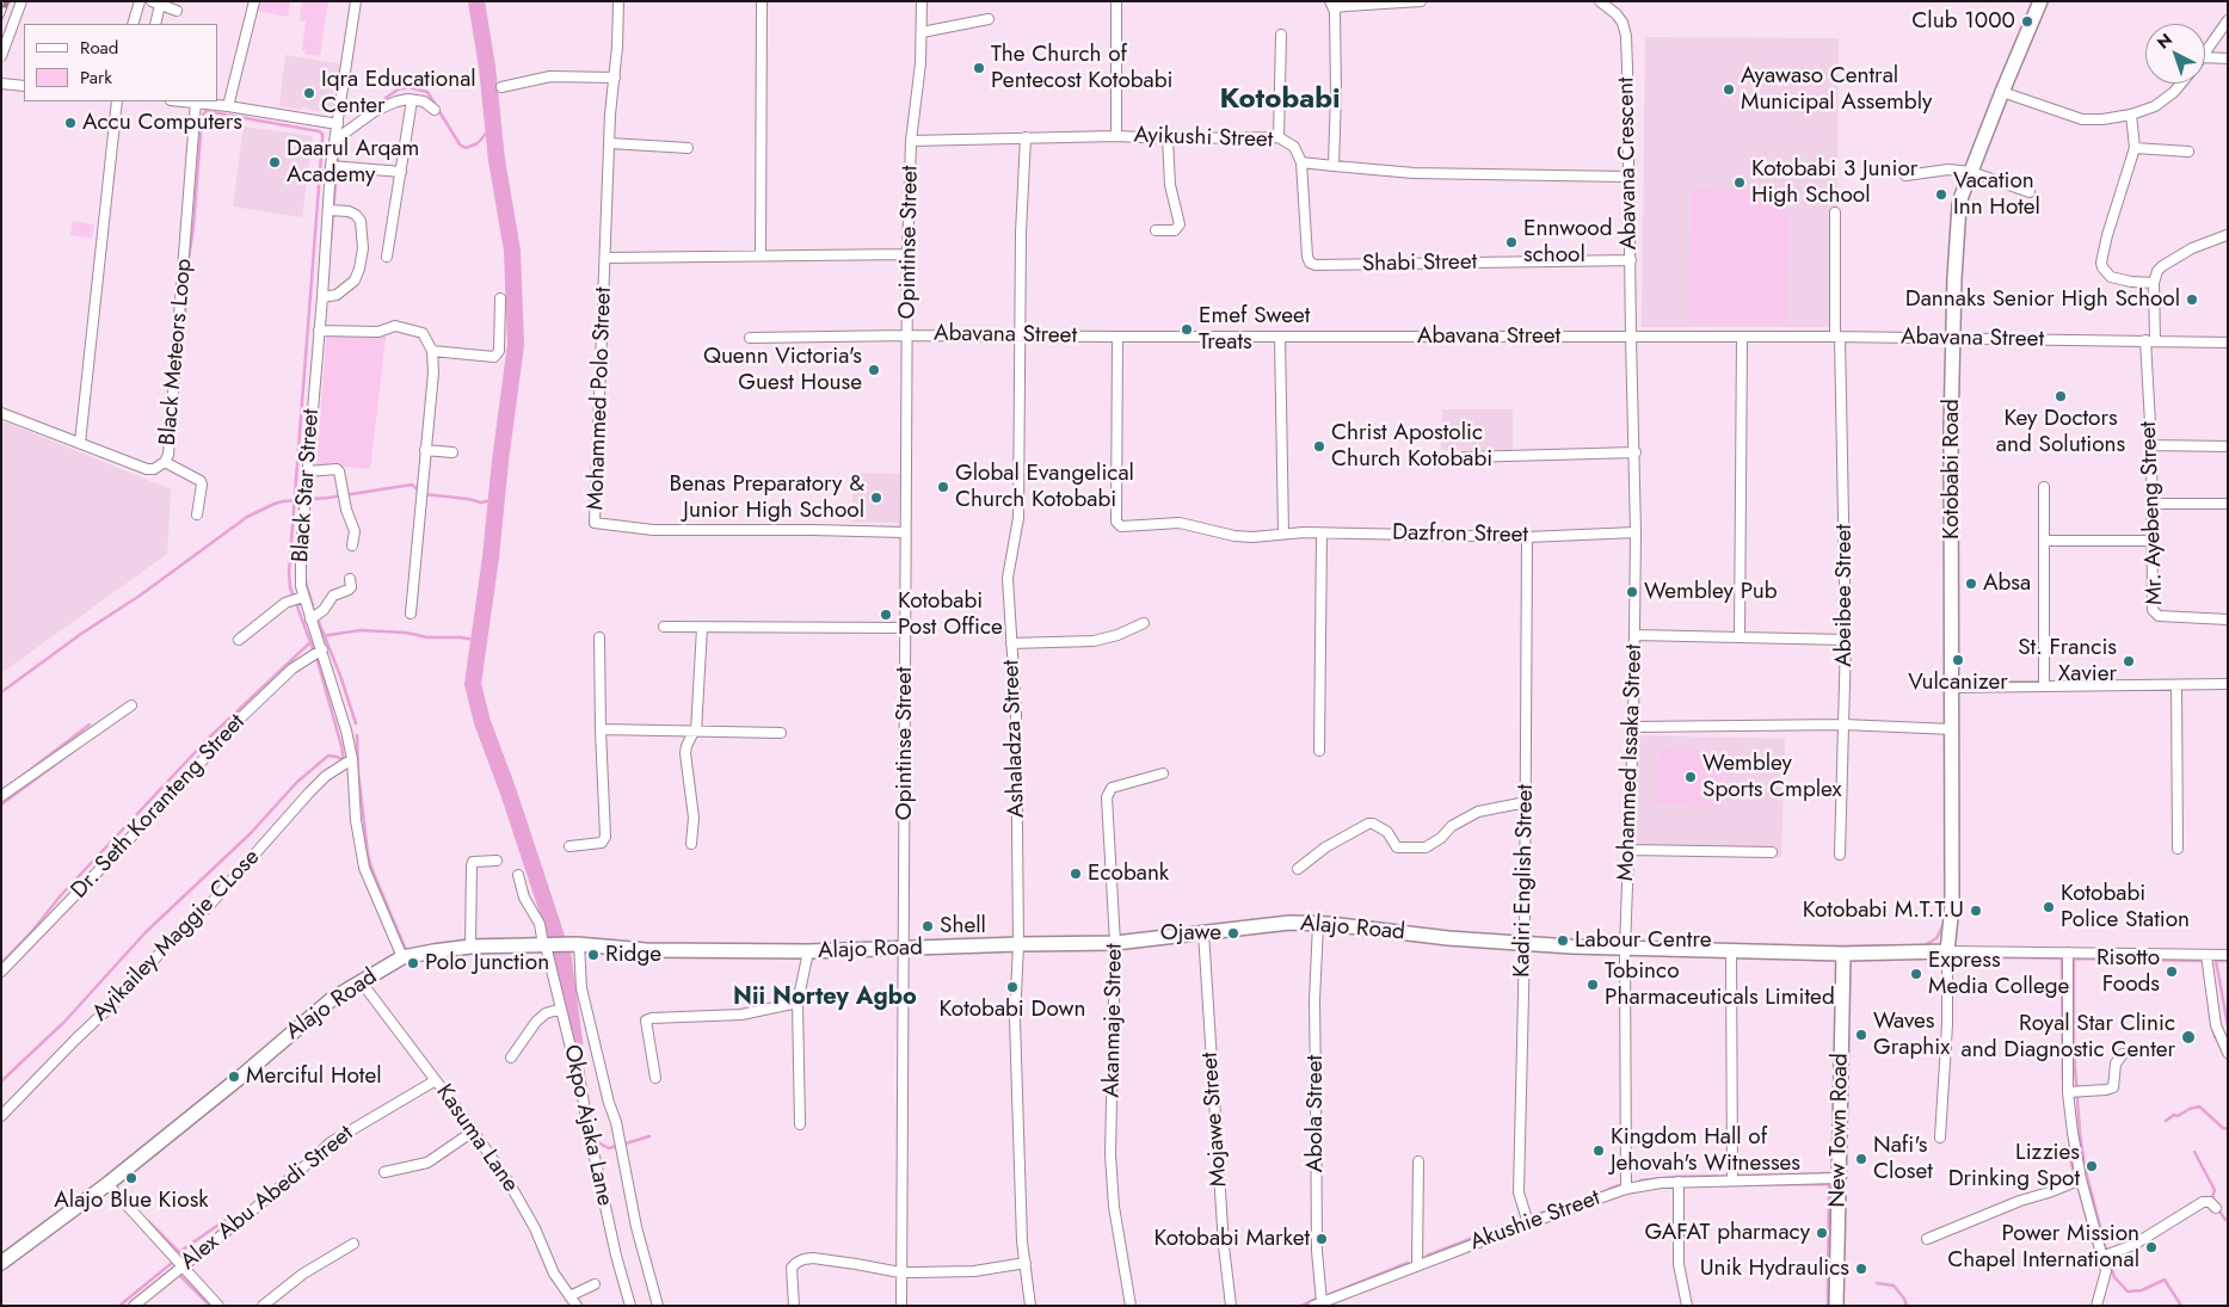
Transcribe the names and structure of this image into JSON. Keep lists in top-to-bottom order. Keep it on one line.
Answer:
{"streets":{"street":["Ayikushi Street","Abavana Crescent","Opintinse Street","Shabi Street","Abavana Street","Black Meteors Loop","Mohammed Polo Street","Kotobabi Road","Black Star Street","Mr. Ayebeng Street","Dazfron Street","Abeibee Street","Ashaladza Street","Mohammed Issaka Street","Dr. Seth Koranteng Street","Kadiri English Street","Alajo Road","Ayikailey Maggie CLose","Akanmaje Street","Abola Street","Mojawe Street","Okpo Ajaka Lane","New Town Road","Kasuma Lane","Alex Abu Abedi Street","Akushie Street"]},"crossings":[["Ayikushi Street","Abavana Crescent"],["Ayikushi Street","Opintinse Street"],["Ayikushi Street","Shabi Street"],["Ayikushi Street","Ashaladza Street"],["Abavana Crescent","Shabi Street"],["Abavana Crescent","Abavana Street"],["Abavana Crescent","Mohammed Issaka Street"],["Opintinse Street","Abavana Street"],["Opintinse Street","Mohammed Polo Street"],["Opintinse Street","Alajo Road"],["Abavana Street","Kotobabi Road"],["Abavana Street","Mr. Ayebeng Street"],["Abavana Street","Dazfron Street"],["Abavana Street","Abeibee Street"],["Abavana Street","Ashaladza Street"],["Abavana Street","Mohammed Issaka Street"],["Kotobabi Road","Alajo Road"],["Black Star Street","Dr. Seth Koranteng Street"],["Black Star Street","Alajo Road"],["Black Star Street","Ayikailey Maggie CLose"],["Dazfron Street","Mohammed Issaka Street"],["Dazfron Street","Kadiri English Street"],["Ashaladza Street","Alajo Road"],["Mohammed Issaka Street","Alajo Road"],["Mohammed Issaka Street","Akushie Street"],["Kadiri English Street","Alajo Road"],["Kadiri English Street","Akushie Street"],["Alajo Road","Akanmaje Street"],["Alajo Road","Abola Street"],["Alajo Road","Mojawe Street"],["Alajo Road","Okpo Ajaka Lane"],["Alajo Road","New Town Road"],["Alajo Road","Kasuma Lane"],["Abola Street","Akushie Street"],["New Town Road","Akushie Street"],["Kasuma Lane","Alex Abu Abedi Street"]],"districts":["Kotobabi","Nii Nortey Agbo"],"places":["Club 1000","The Church of Pentecost Kotobabi","Ayawaso Central Municipal Assembly","Iqra Educational Center","Accu Computers","Daarul Arqam Academy","Kotobabi 3 Junior High School","Vacation Inn Hotel","Ennwood school","Dannaks Senior High School","Emef Sweet Treats","Quenn Victoria's Guest House","Key Doctors and Solutions","Christ Apostolic Church Kotobabi","Global Evangelical Church Kotobabi","Benas Preparatory & Junior High School","Absa","Wembley Pub","Kotobabi Post Office","Vulcanizer","St. Francis Xavier","Wembley Sports Cmplex","Ecobank","Kotobabi Police Station","Kotobabi M.T.T.U","Shell","Ojawe","Labour Centre","Ridge","Polo Junction","Risotto Foods","Express Media College","Tobinco Pharmaceuticals Limited","Kotobabi Down","Waves Graphix","Royal Star Clinic and Diagnostic Center","Merciful Hotel","Kingdom Hall of Jehovah's Witnesses","Nafi's Closet","Lizzies Drinking Spot","Alajo Blue Kiosk","GAFAT pharmacy","Kotobabi Market","Power Mission Chapel International","Unik Hydraulics"],"legend":["Road","Park"],"north":"top left"}
